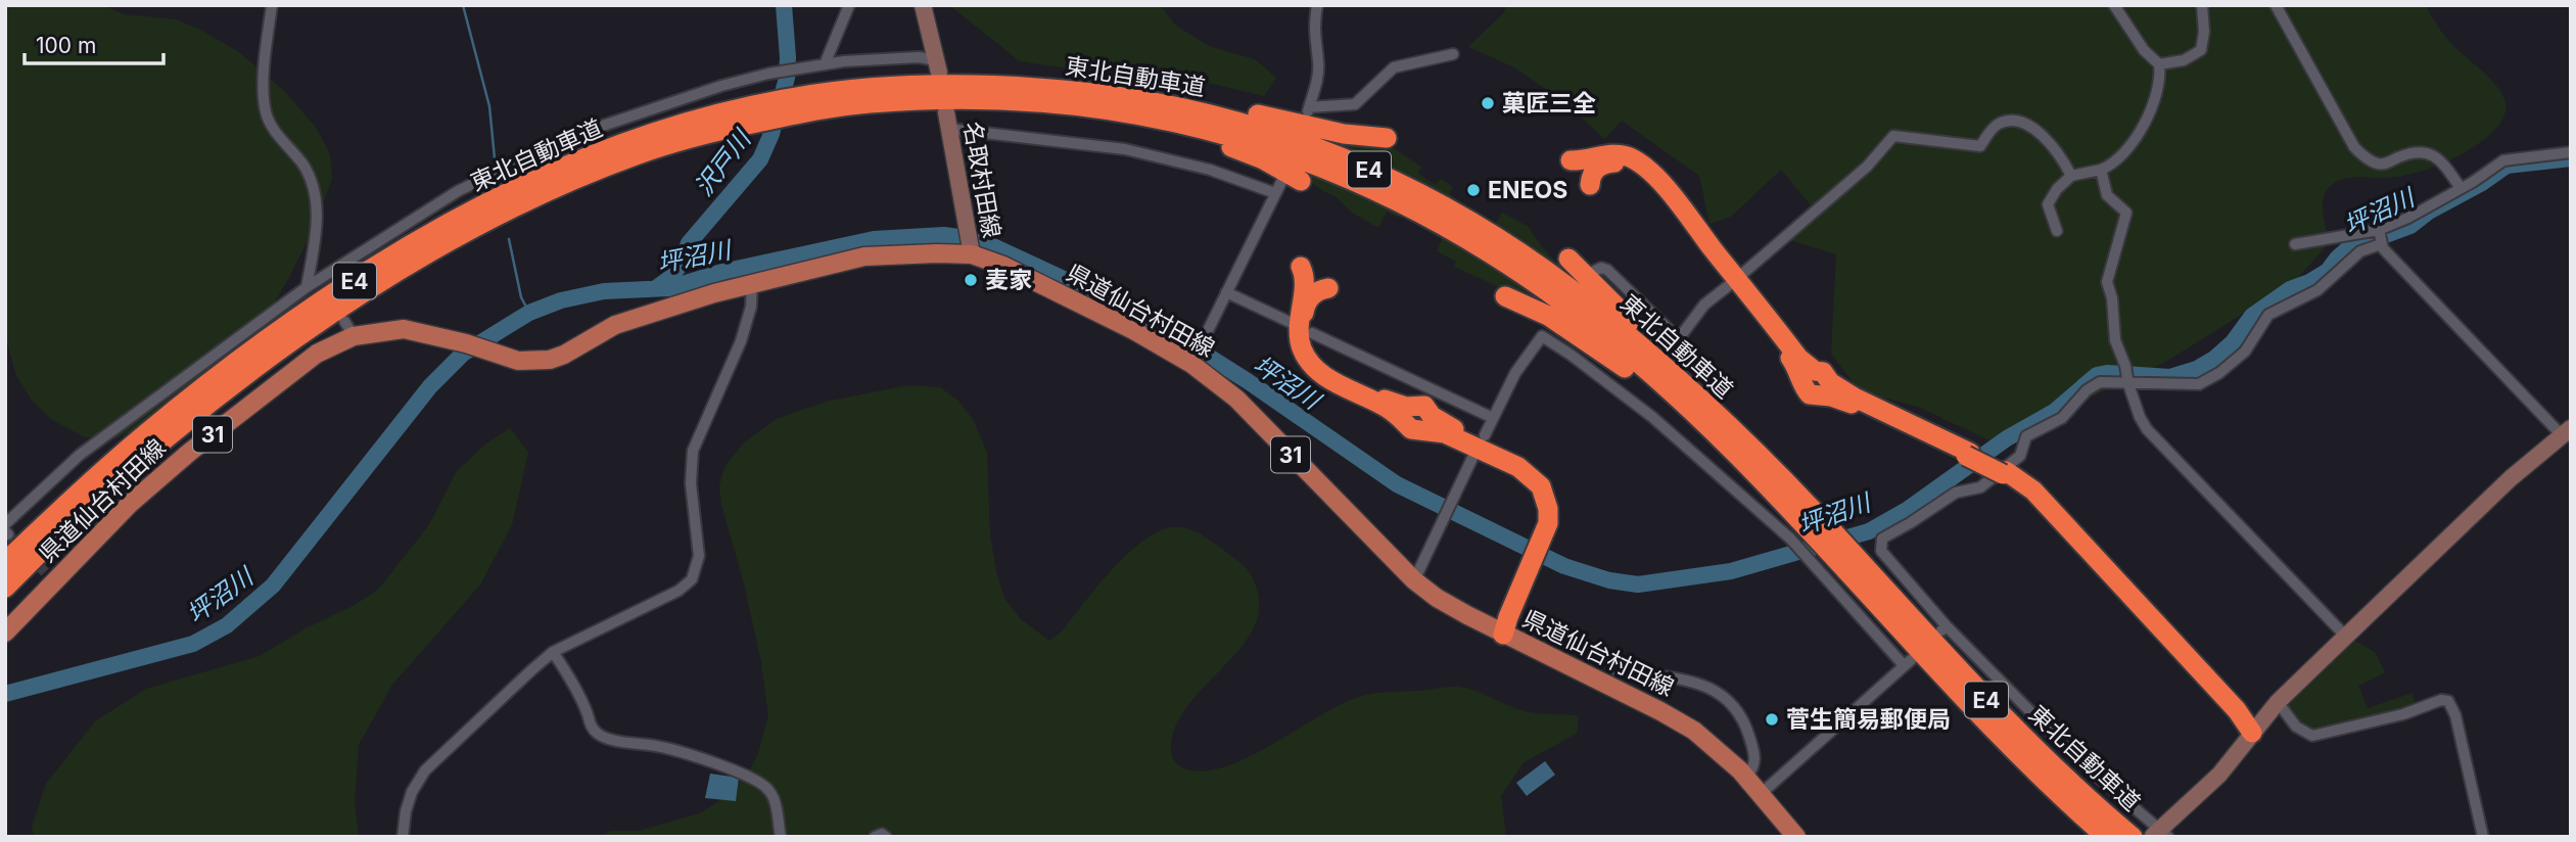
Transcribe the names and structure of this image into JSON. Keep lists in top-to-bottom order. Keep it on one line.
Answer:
{"streets":{"highway":["東北自動車道","E4"],"main road":["県道仙台村田線","31"],"street":["名取村田線"]},"crossings":[["名取村田線","県道仙台村田線"]],"water":["沢戸川","坪沼川"],"places":["菓匠三全","ENEOS","麦家","菅生簡易郵便局"],"scale_bar":"100 m"}
